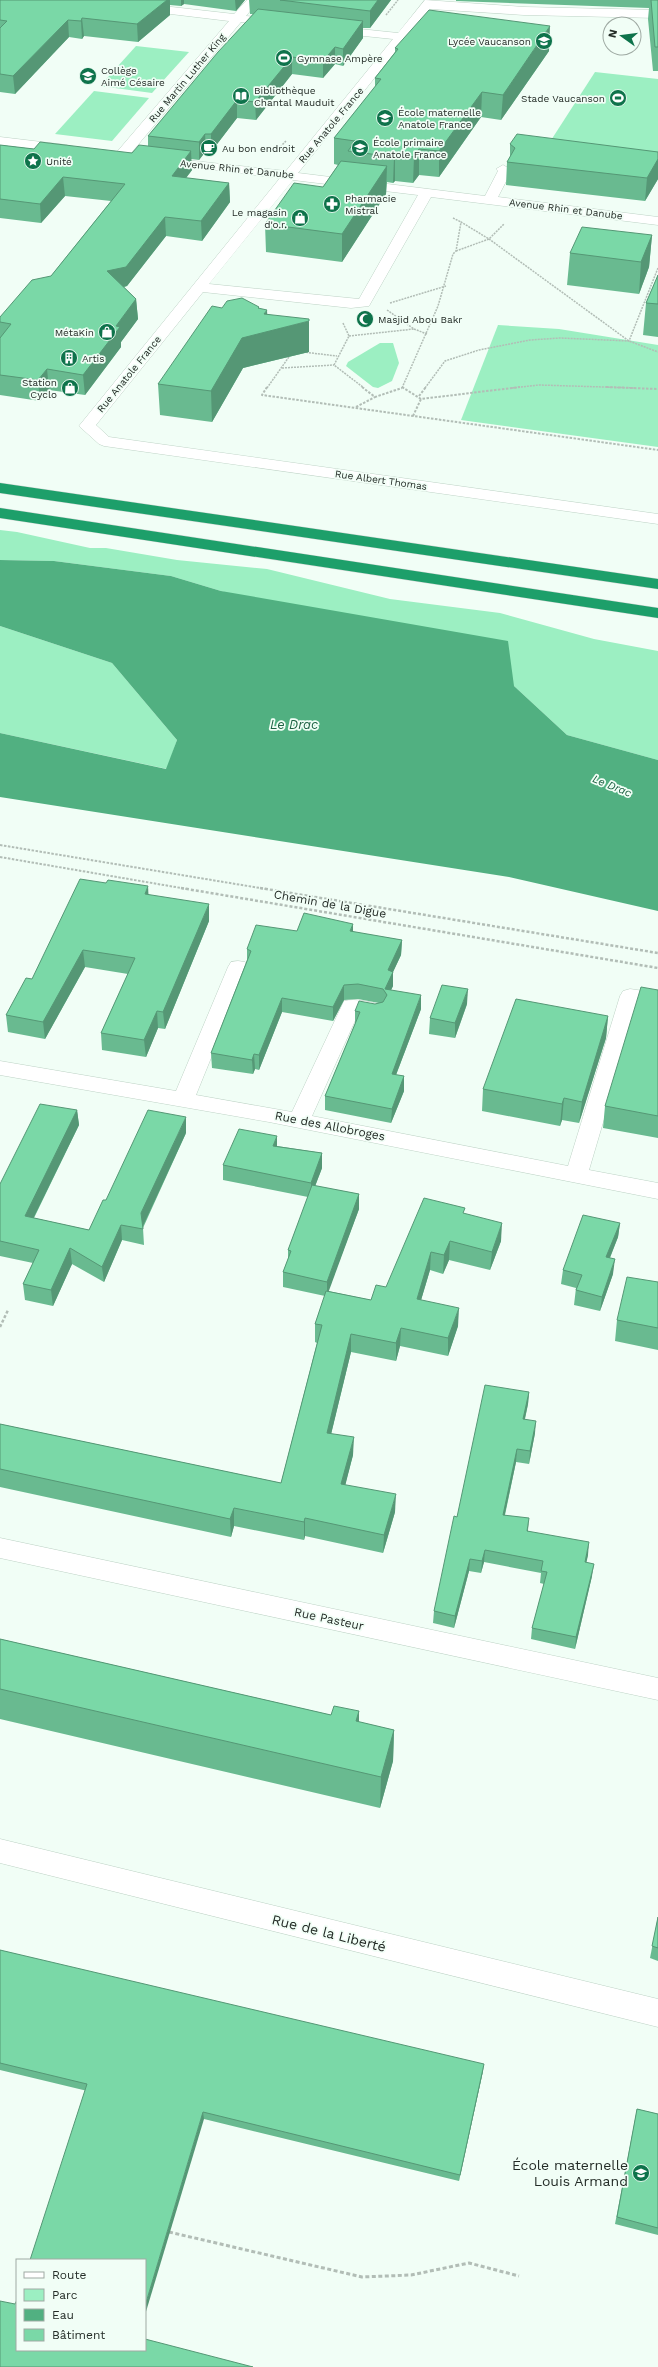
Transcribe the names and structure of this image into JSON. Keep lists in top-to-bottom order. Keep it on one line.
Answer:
{"streets":{"street":["Rue Martin Luther King","Rue Anatole France","Avenue Rhin et Danube","Rue Albert Thomas","Rue des Allobroges","Rue Pasteur","Rue de la Liberté"],"path":["Chemin de la Digue"]},"crossings":[["Rue Anatole France","Avenue Rhin et Danube"],["Rue Anatole France","Rue Albert Thomas"]],"water":["Le Drac"],"places":{"school or university":["Lycée Vaucanson","Collège Aimé Césaire","École maternelle Anatole France","École primaire Anatole France","École maternelle Louis Armand"],"sports":["Gymnase Ampère","Stade Vaucanson"],"library":["Bibliothèque Chantal Mauduit"],"cafe":["Au bon endroit"],"place":["Unité"],"pharmacy":["Pharmacie Mistral"],"shop":["Le magasin d'o.r.","MétaKin","Station Cyclo"],"mosque":["Masjid Abou Bakr"],"building":["Artis"]},"legend":["Route","Parc","Eau","Bâtiment"],"north":"left"}
